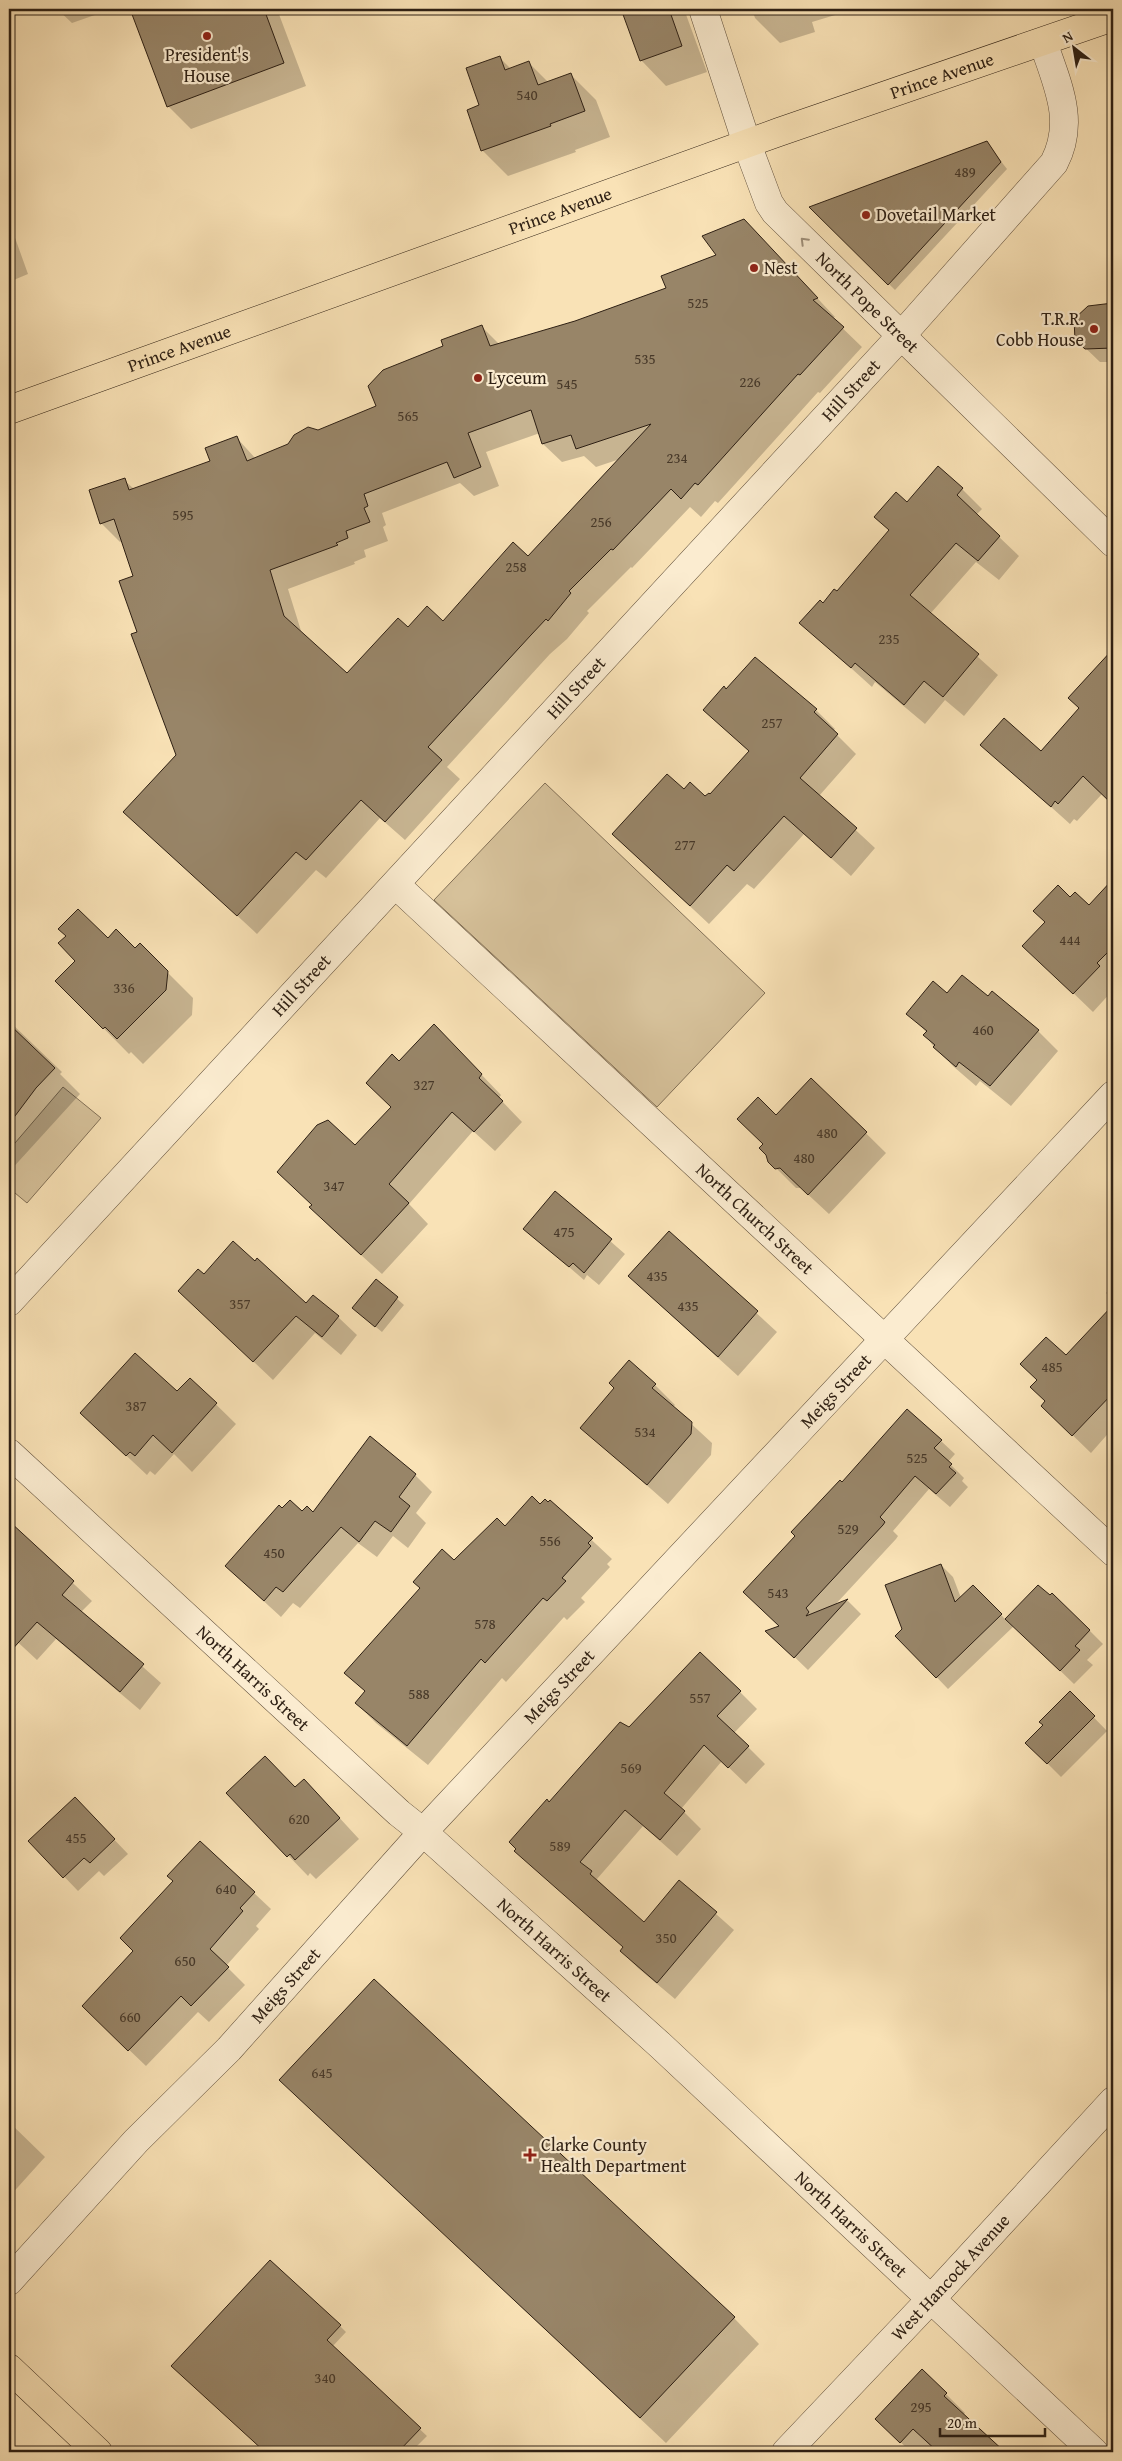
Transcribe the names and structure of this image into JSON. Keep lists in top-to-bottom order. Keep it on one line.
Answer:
{"streets":{"main road":["Prince Avenue"],"street":["North Pope Street","Hill Street","North Church Street","Meigs Street","North Harris Street","West Hancock Avenue"]},"crossings":[["Prince Avenue","North Pope Street"],["Prince Avenue","Hill Street"],["North Pope Street","Hill Street"],["Hill Street","North Church Street"],["North Church Street","Meigs Street"],["Meigs Street","North Harris Street"],["North Harris Street","West Hancock Avenue"]],"one_way":["North Pope Street"],"places":{"other":["President's House","Dovetail Market","Nest","T.R.R. Cobb House","Lyceum"],"health":["Clarke County Health Department"]},"house_numbers":["540","489","525","535","226","545","565","234","595","256","258","235","257","277","444","336","460","327","480","480","347","475","435","357","435","485","387","534","525","529","556","450","543","578","588","557","569","620","455","589","640","350","650","660","645","340","295"],"scale_bar":"20 m","north":"top left"}
